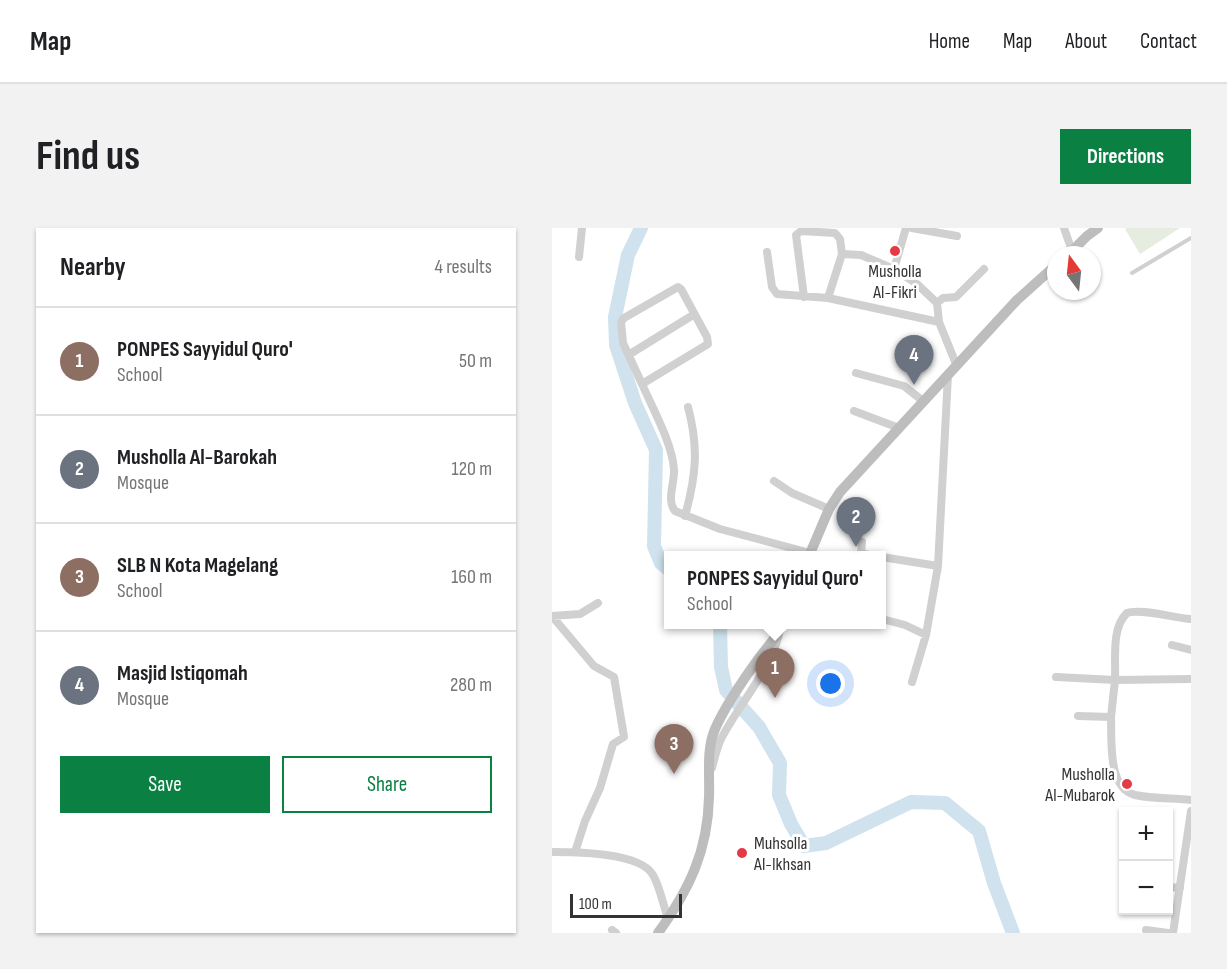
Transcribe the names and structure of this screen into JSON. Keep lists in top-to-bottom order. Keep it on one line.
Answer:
{"places":["Musholla Al-Fikri","Musholla Al-Mubarok","Muhsolla Al-Ikhsan"],"scale_bar":"100 m","north":"top","page":{"header":"Map","nav":["Home","Map","About","Contact"],"buttons":["Directions",["Save","Share"]],"title":"Find us","heading":["Nearby","4 results"],"list":[{"mark":"1","name":"PONPES Sayyidul Quro'","note":"School","value":"50 m"},{"mark":"2","name":"Musholla Al-Barokah","note":"Mosque","value":"120 m"},{"mark":"3","name":"SLB N Kota Magelang","note":"School","value":"160 m"},{"mark":"4","name":"Masjid Istiqomah","note":"Mosque","value":"280 m"}],"pins":["4","2","1","3"],"popup":["PONPES Sayyidul Quro'","School"],"map_buttons":["+","−"],"scale":"100 m"}}
